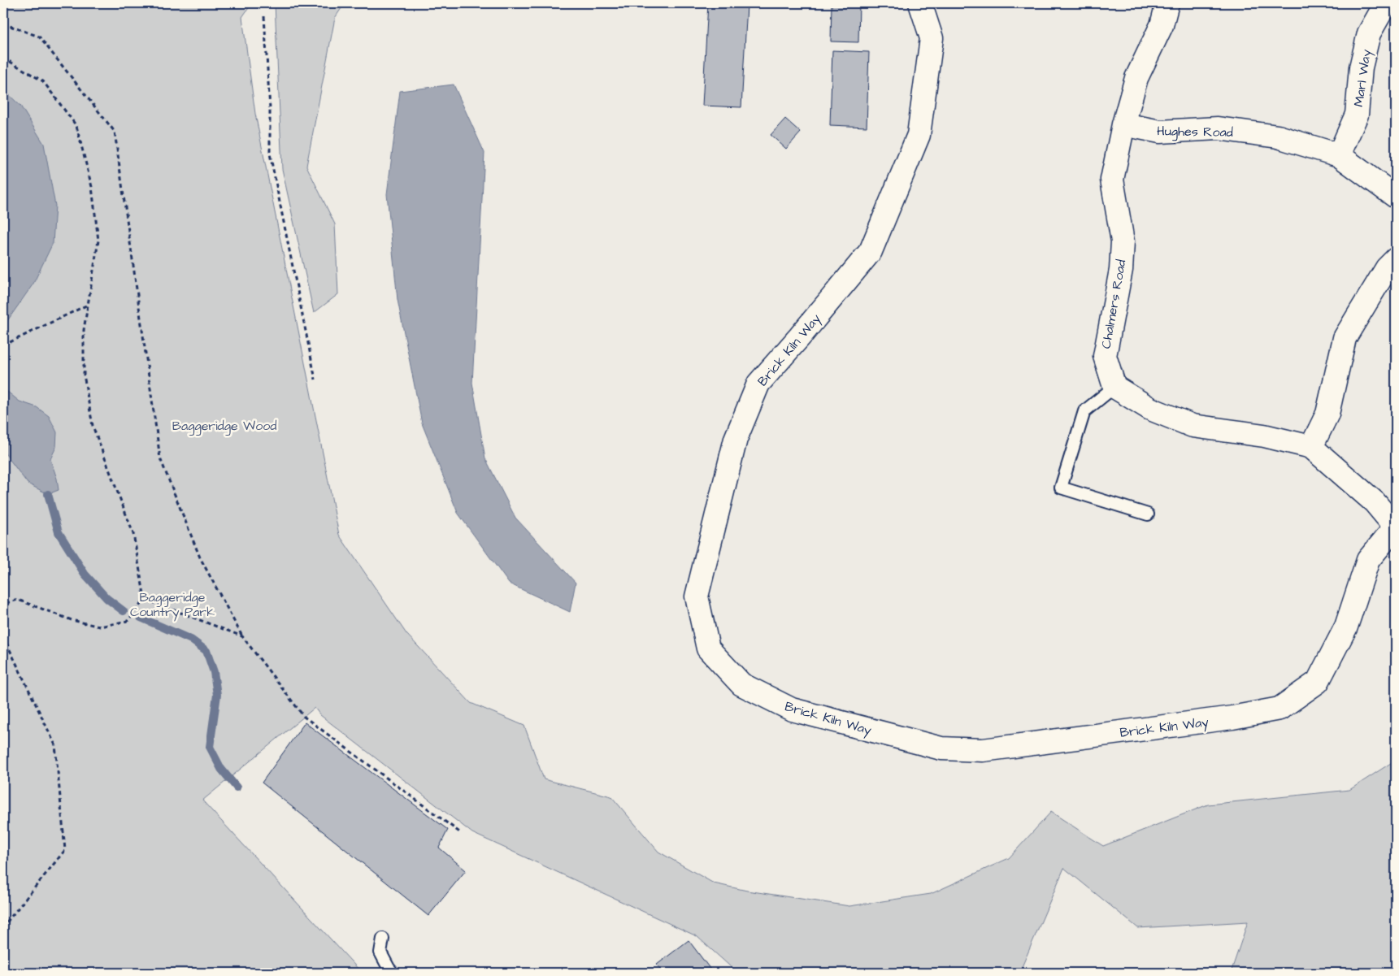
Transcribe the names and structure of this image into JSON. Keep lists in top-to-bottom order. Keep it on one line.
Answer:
{"streets":{"street":["Marl Way","Hughes Road","Chalmers Road","Brick Kiln Way"]},"crossings":[["Marl Way","Hughes Road"],["Hughes Road","Chalmers Road"]],"parks":["Baggeridge Wood","Baggeridge Country Park"]}
